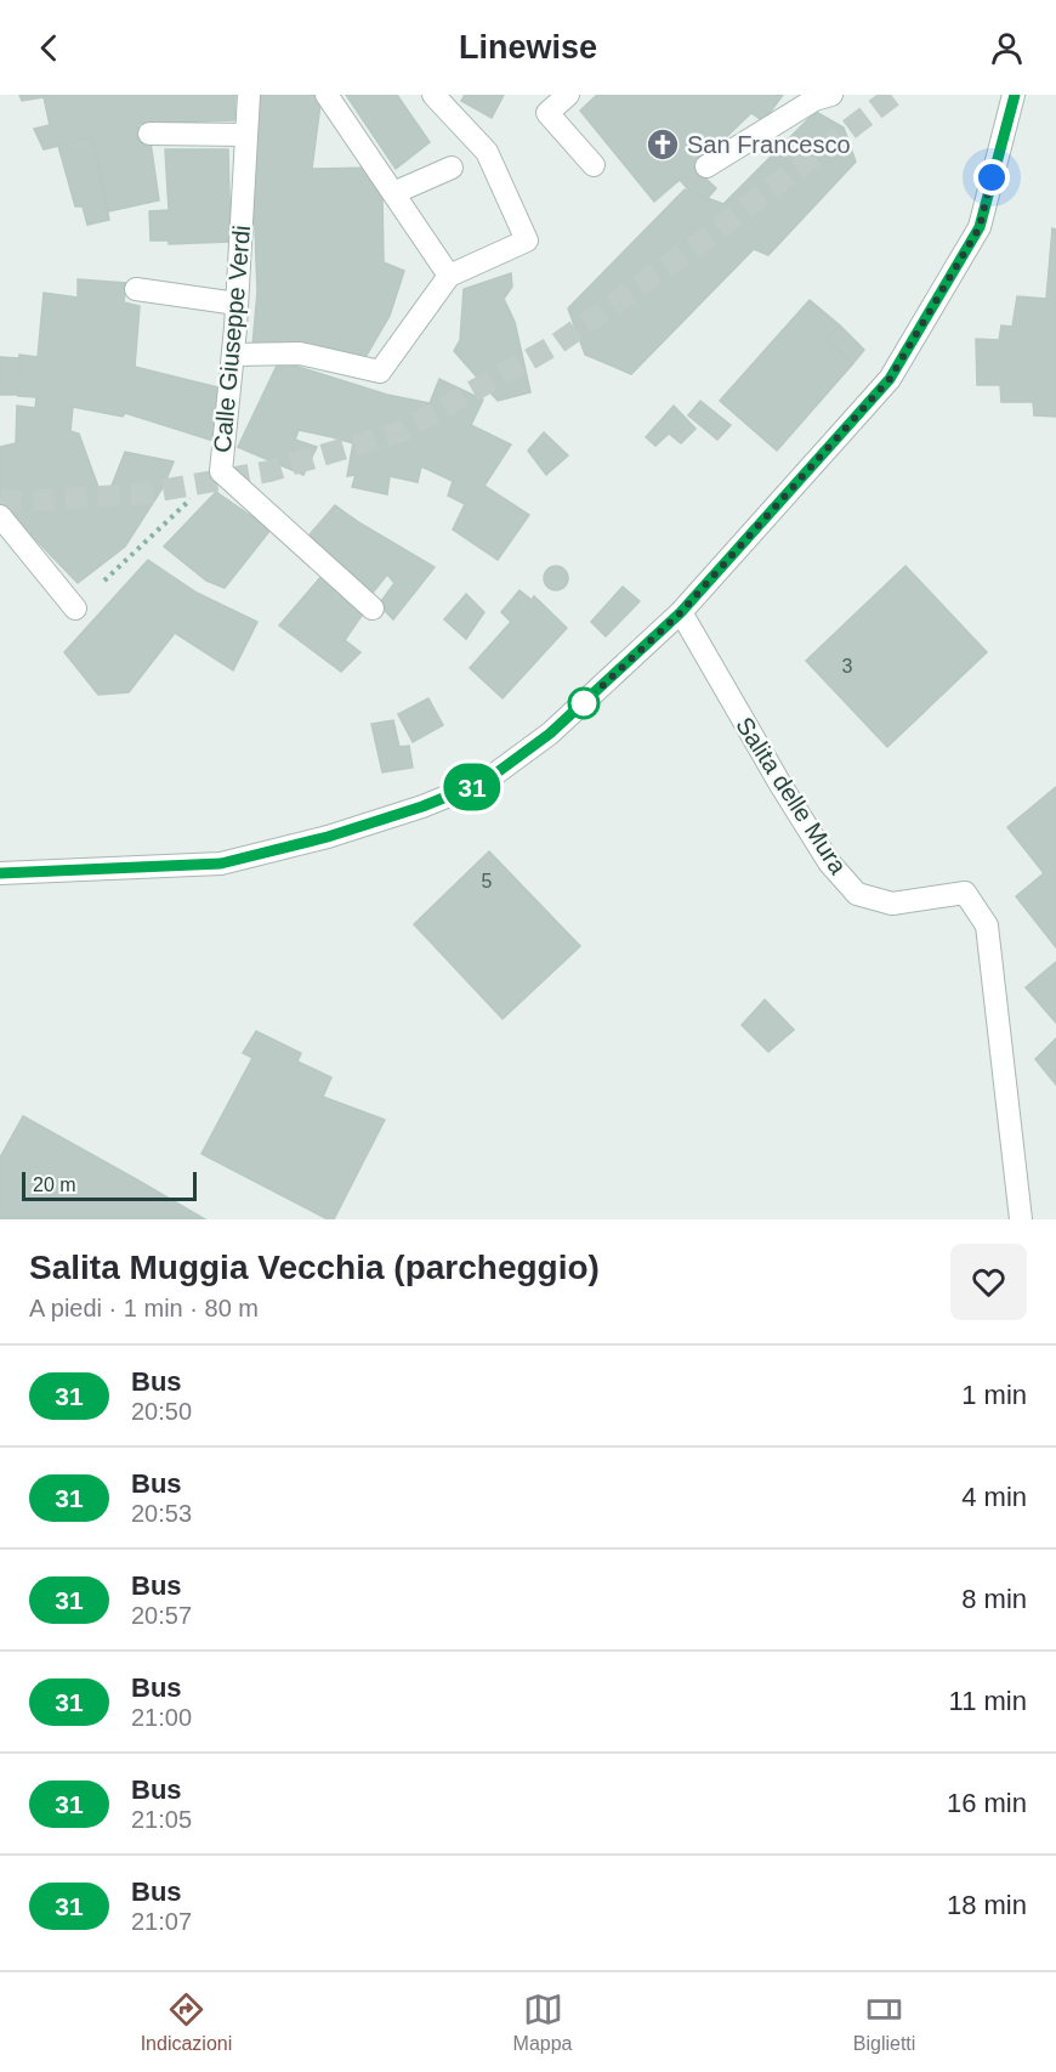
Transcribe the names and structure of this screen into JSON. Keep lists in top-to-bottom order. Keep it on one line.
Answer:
{"streets":{"street":["Calle Giuseppe Verdi","Salita delle Mura"]},"places":{"church":["San Francesco"]},"lines":["bus line 31"],"house_numbers":["3","5"],"scale_bar":"20 m","page":{"header":"Linewise","on_map":"31","scale":"20 m","heading":["Salita Muggia Vecchia (parcheggio)","A piedi · 1 min · 80 m"],"list":[{"mark":"31","name":"Bus","note":"20:50","value":"1 min"},{"mark":"31","name":"Bus","note":"20:53","value":"4 min"},{"mark":"31","name":"Bus","note":"20:57","value":"8 min"},{"mark":"31","name":"Bus","note":"21:00","value":"11 min"},{"mark":"31","name":"Bus","note":"21:05","value":"16 min"},{"mark":"31","name":"Bus","note":"21:07","value":"18 min"}],"tabs":["Indicazioni","Mappa","Biglietti"]}}
